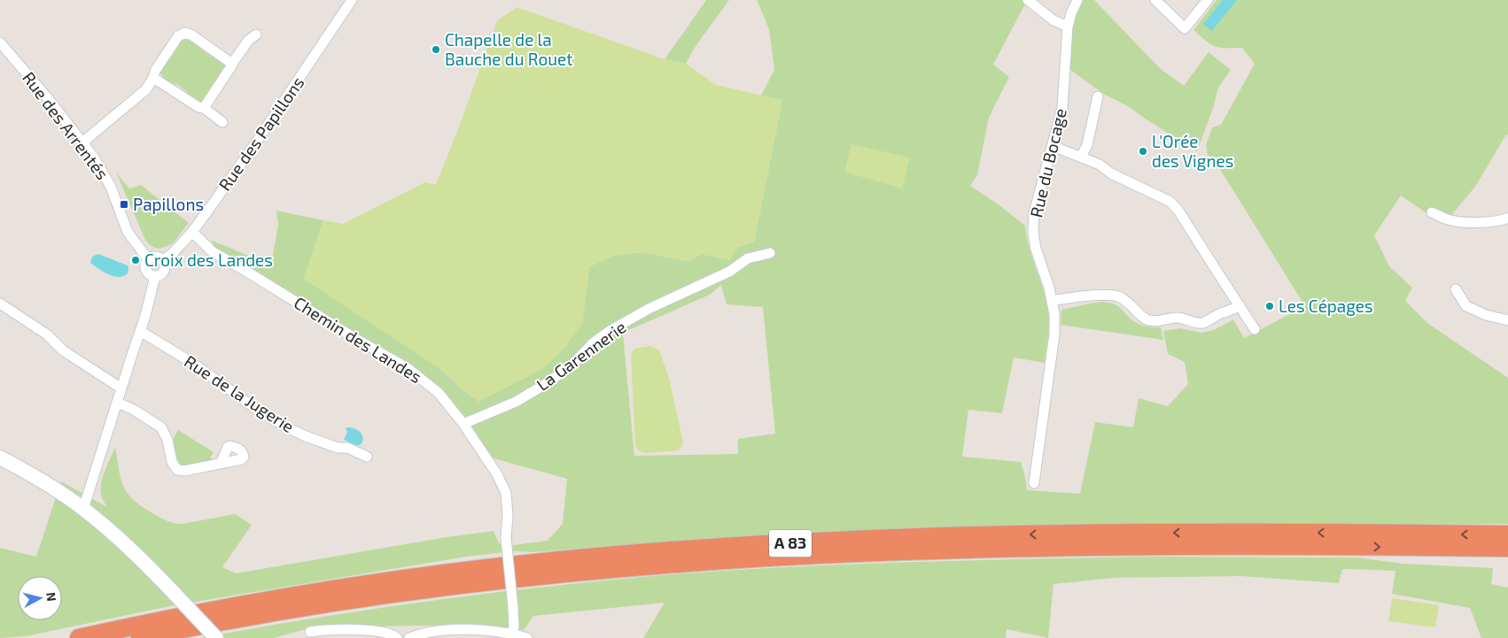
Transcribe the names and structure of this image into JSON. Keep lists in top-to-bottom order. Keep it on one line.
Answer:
{"streets":{"highway":["A 83"],"street":["Rue des Arrentés","Rue des Papillons","Rue du Bocage","Chemin des Landes","La Garennerie","Rue de la Jugerie"]},"crossings":[["Rue des Arrentés","Rue des Papillons"],["Rue des Papillons","Chemin des Landes"],["Chemin des Landes","La Garennerie"]],"places":{"other":["Chapelle de la Bauche du Rouet","L'Orée des Vignes","Croix des Landes","Les Cépages"],"transit":["Papillons"]},"north":"right"}
